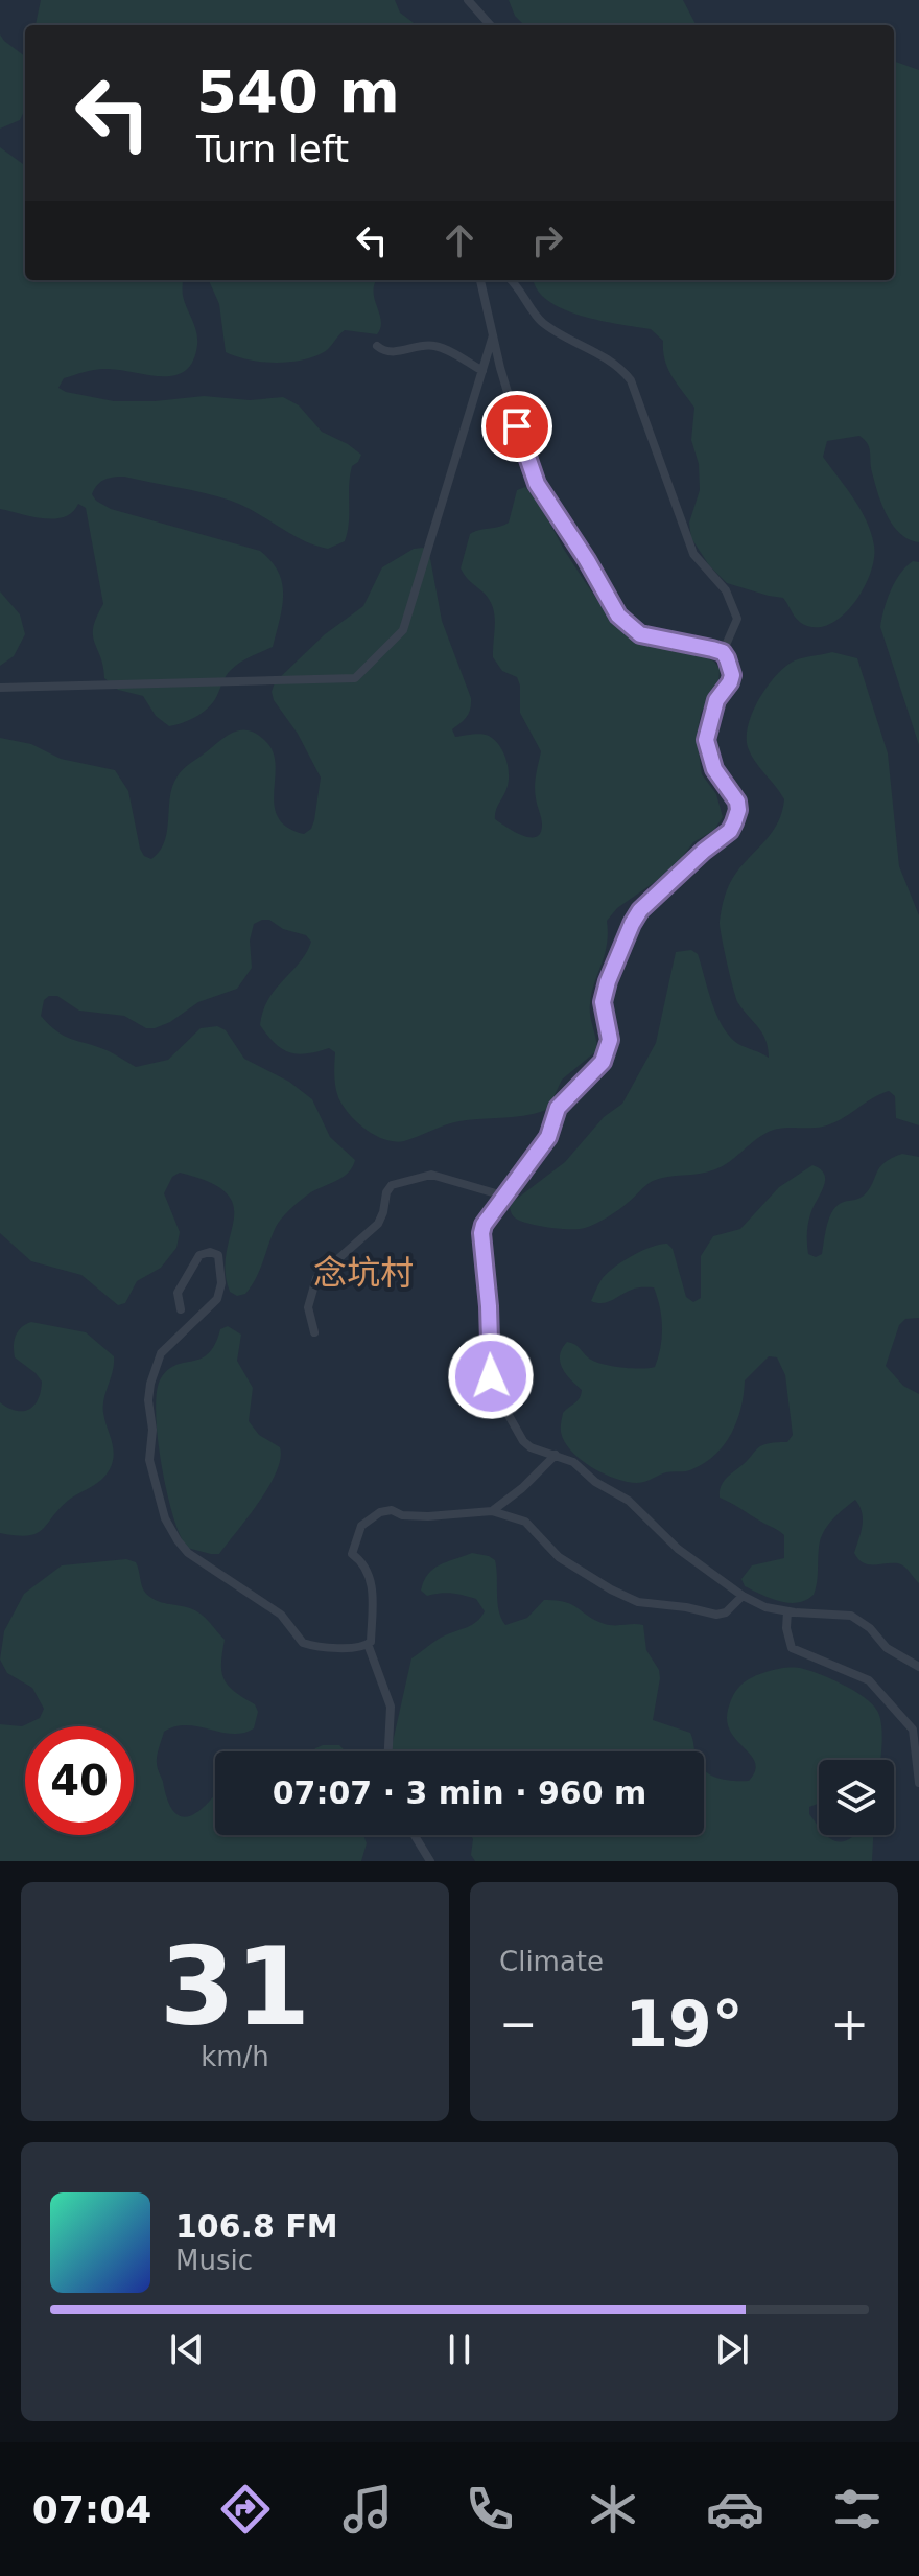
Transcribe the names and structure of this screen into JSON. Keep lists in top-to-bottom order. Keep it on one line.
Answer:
{"districts":["念坑村"],"page":{"turn":["540 m","Turn left"],"limit":"40","trip":"07:07 · 3 min · 960 m","tile":[["31","km/h"],"Climate"],"heat":["−","19°","+"],"song":["106.8 FM","Music"],"tabs":"07:04"}}
